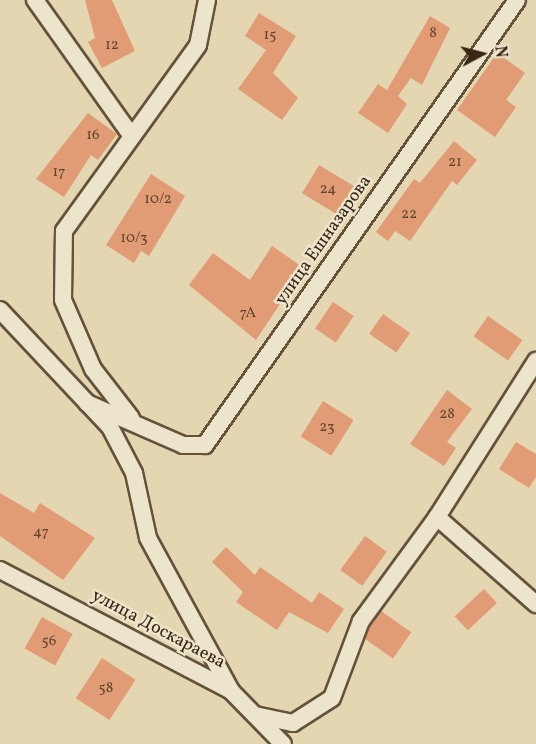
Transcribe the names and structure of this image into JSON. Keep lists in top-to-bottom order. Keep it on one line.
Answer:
{"streets":{"street":["улица Ешназарова","улица Доскараева"]},"house_numbers":["8","15","12","16","21","17","24","10/2","22","10/3","7А","28","23","47","56","58"],"north":"right"}
